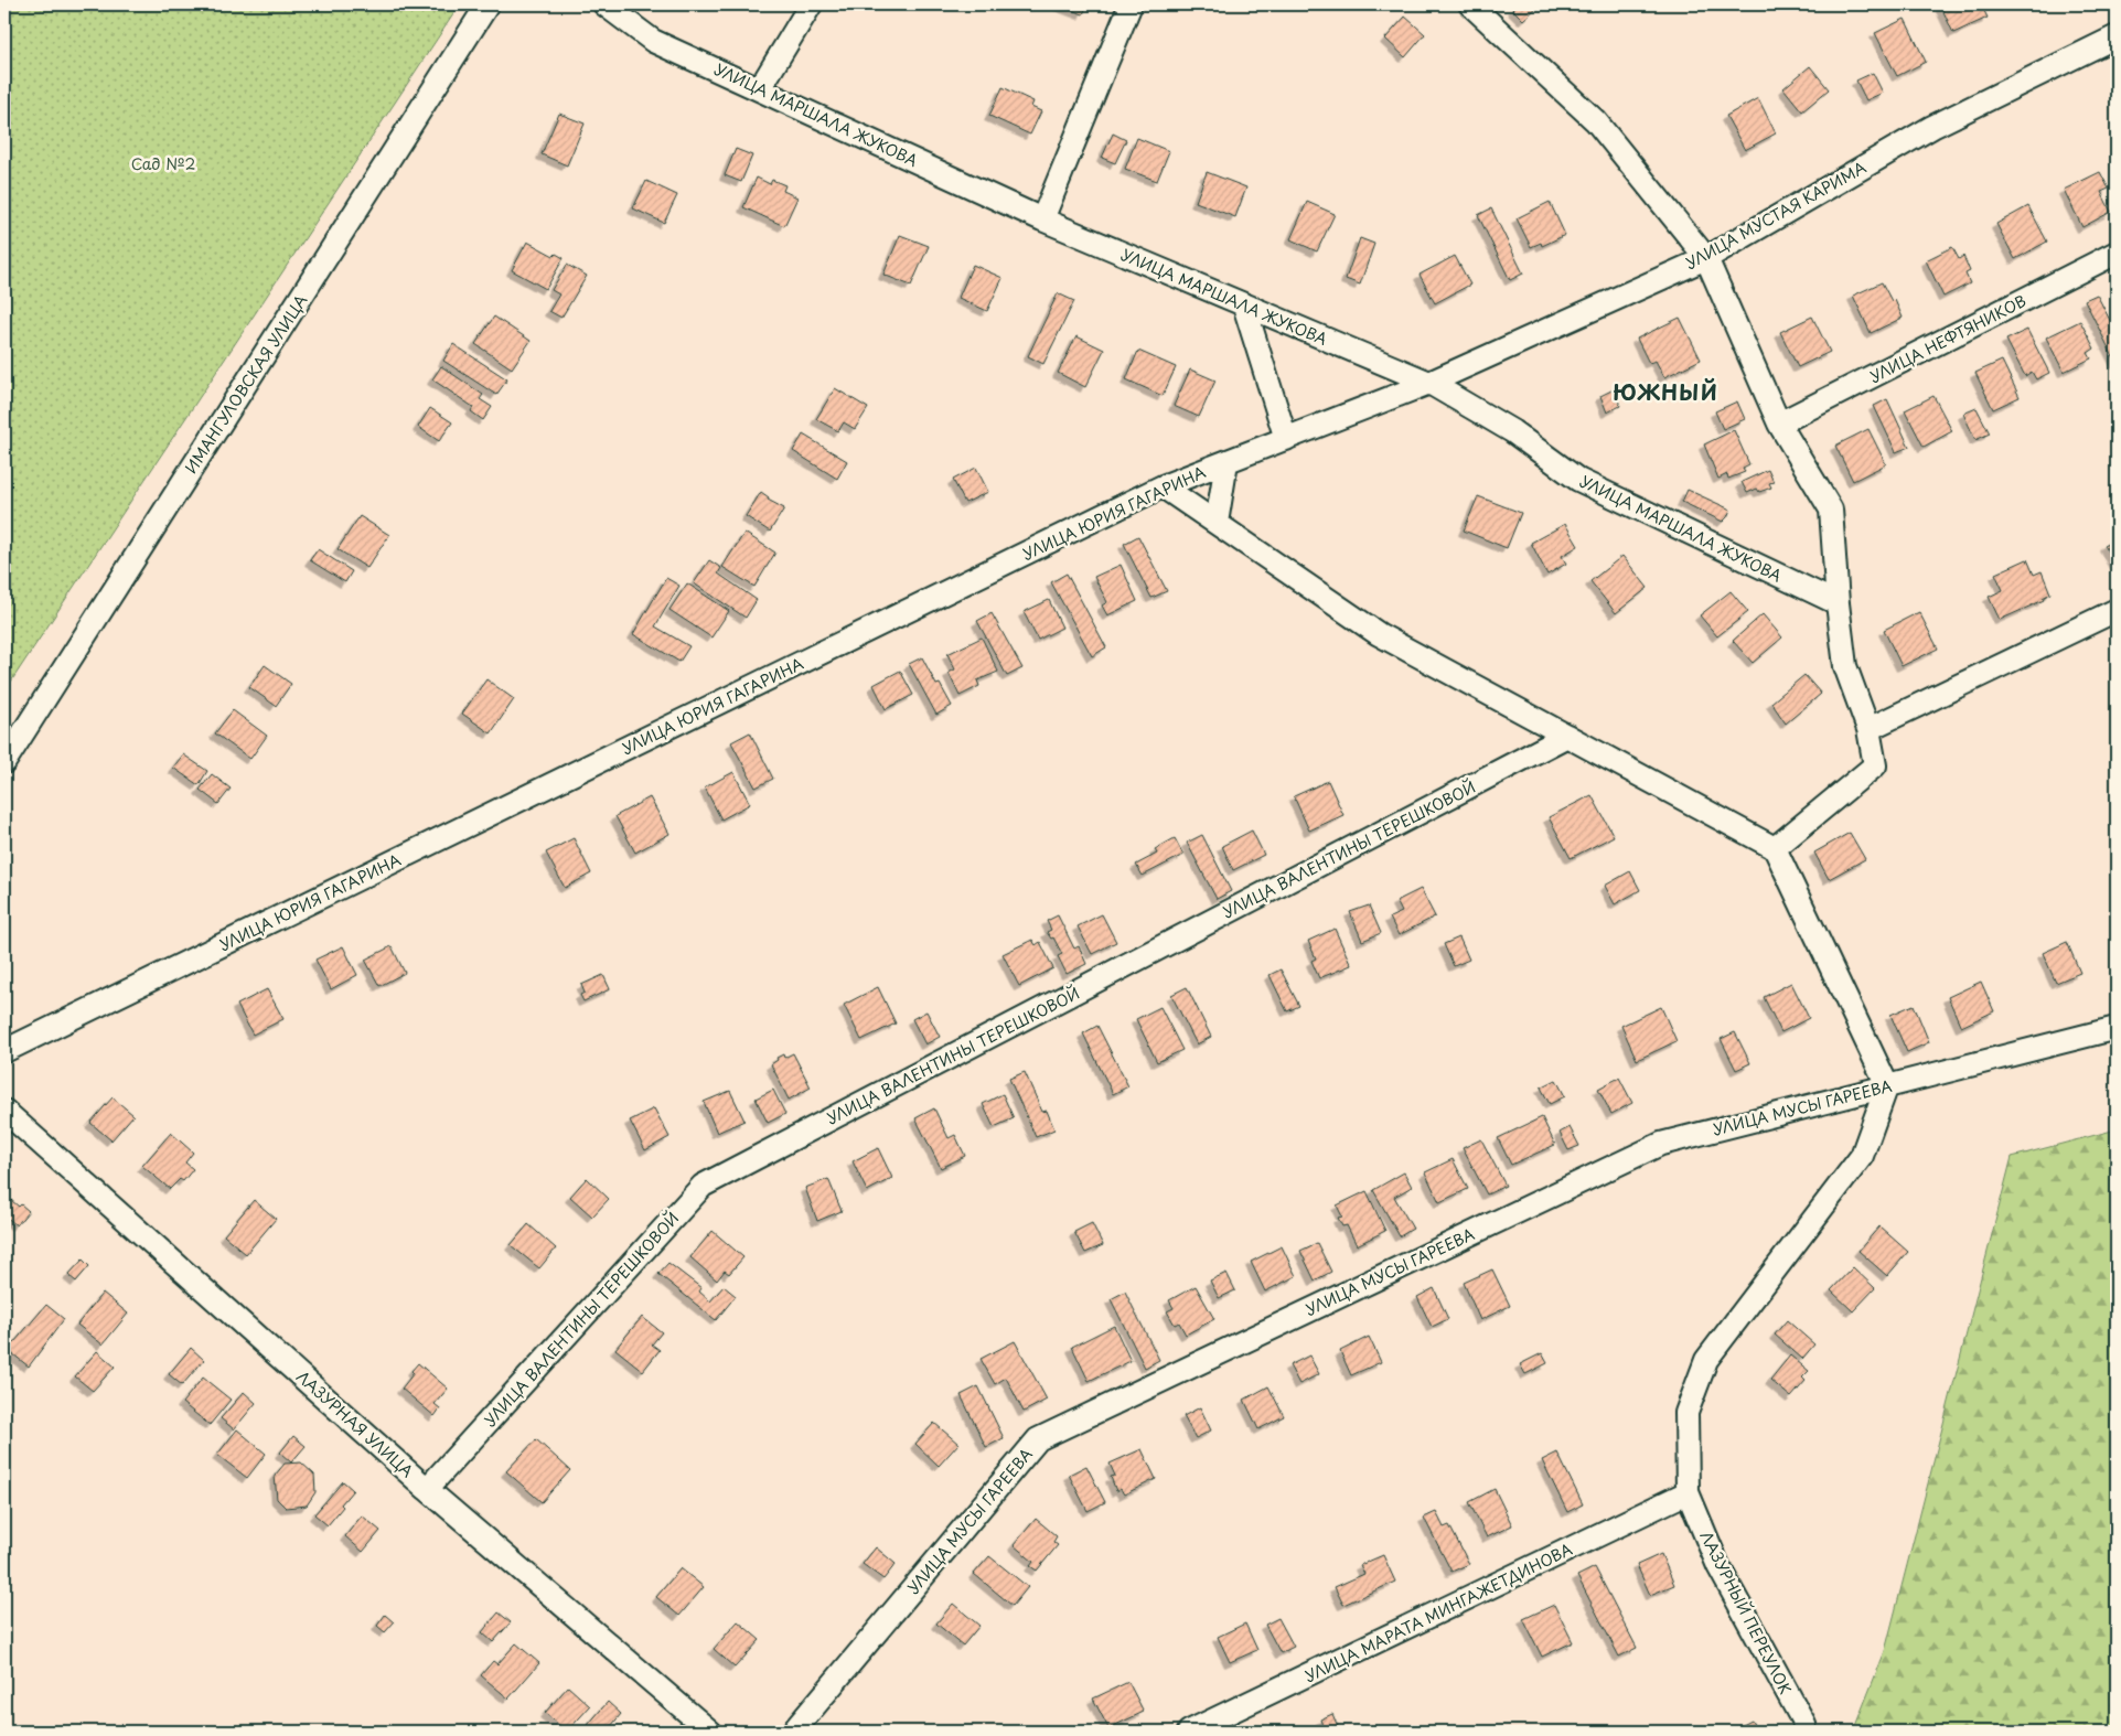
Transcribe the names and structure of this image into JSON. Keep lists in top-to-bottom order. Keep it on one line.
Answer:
{"streets":{"street":["УЛИЦА МАРШАЛА ЖУКОВА","УЛИЦА МУСТАЯ КАРИМА","УЛИЦА НЕФТЯНИКОВ","ИМАНГУЛОВСКАЯ УЛИЦА","УЛИЦА ЮРИЯ ГАГАРИНА","УЛИЦА ВАЛЕНТИНЫ ТЕРЕШКОВОЙ","УЛИЦА МУСЫ ГАРЕЕВА","ЛАЗУРНАЯ УЛИЦА","УЛИЦА МАРАТА МИНГАЖЕТДИНОВА","ЛАЗУРНЫЙ ПЕРЕУЛОК"]},"crossings":[["УЛИЦА МАРШАЛА ЖУКОВА","УЛИЦА МУСТАЯ КАРИМА"],["УЛИЦА МАРШАЛА ЖУКОВА","УЛИЦА ЮРИЯ ГАГАРИНА"],["УЛИЦА МУСТАЯ КАРИМА","УЛИЦА ЮРИЯ ГАГАРИНА"],["УЛИЦА ВАЛЕНТИНЫ ТЕРЕШКОВОЙ","ЛАЗУРНАЯ УЛИЦА"],["УЛИЦА МАРАТА МИНГАЖЕТДИНОВА","ЛАЗУРНЫЙ ПЕРЕУЛОК"]],"districts":["ЮЖНЫЙ"],"parks":["Сад №2"]}
